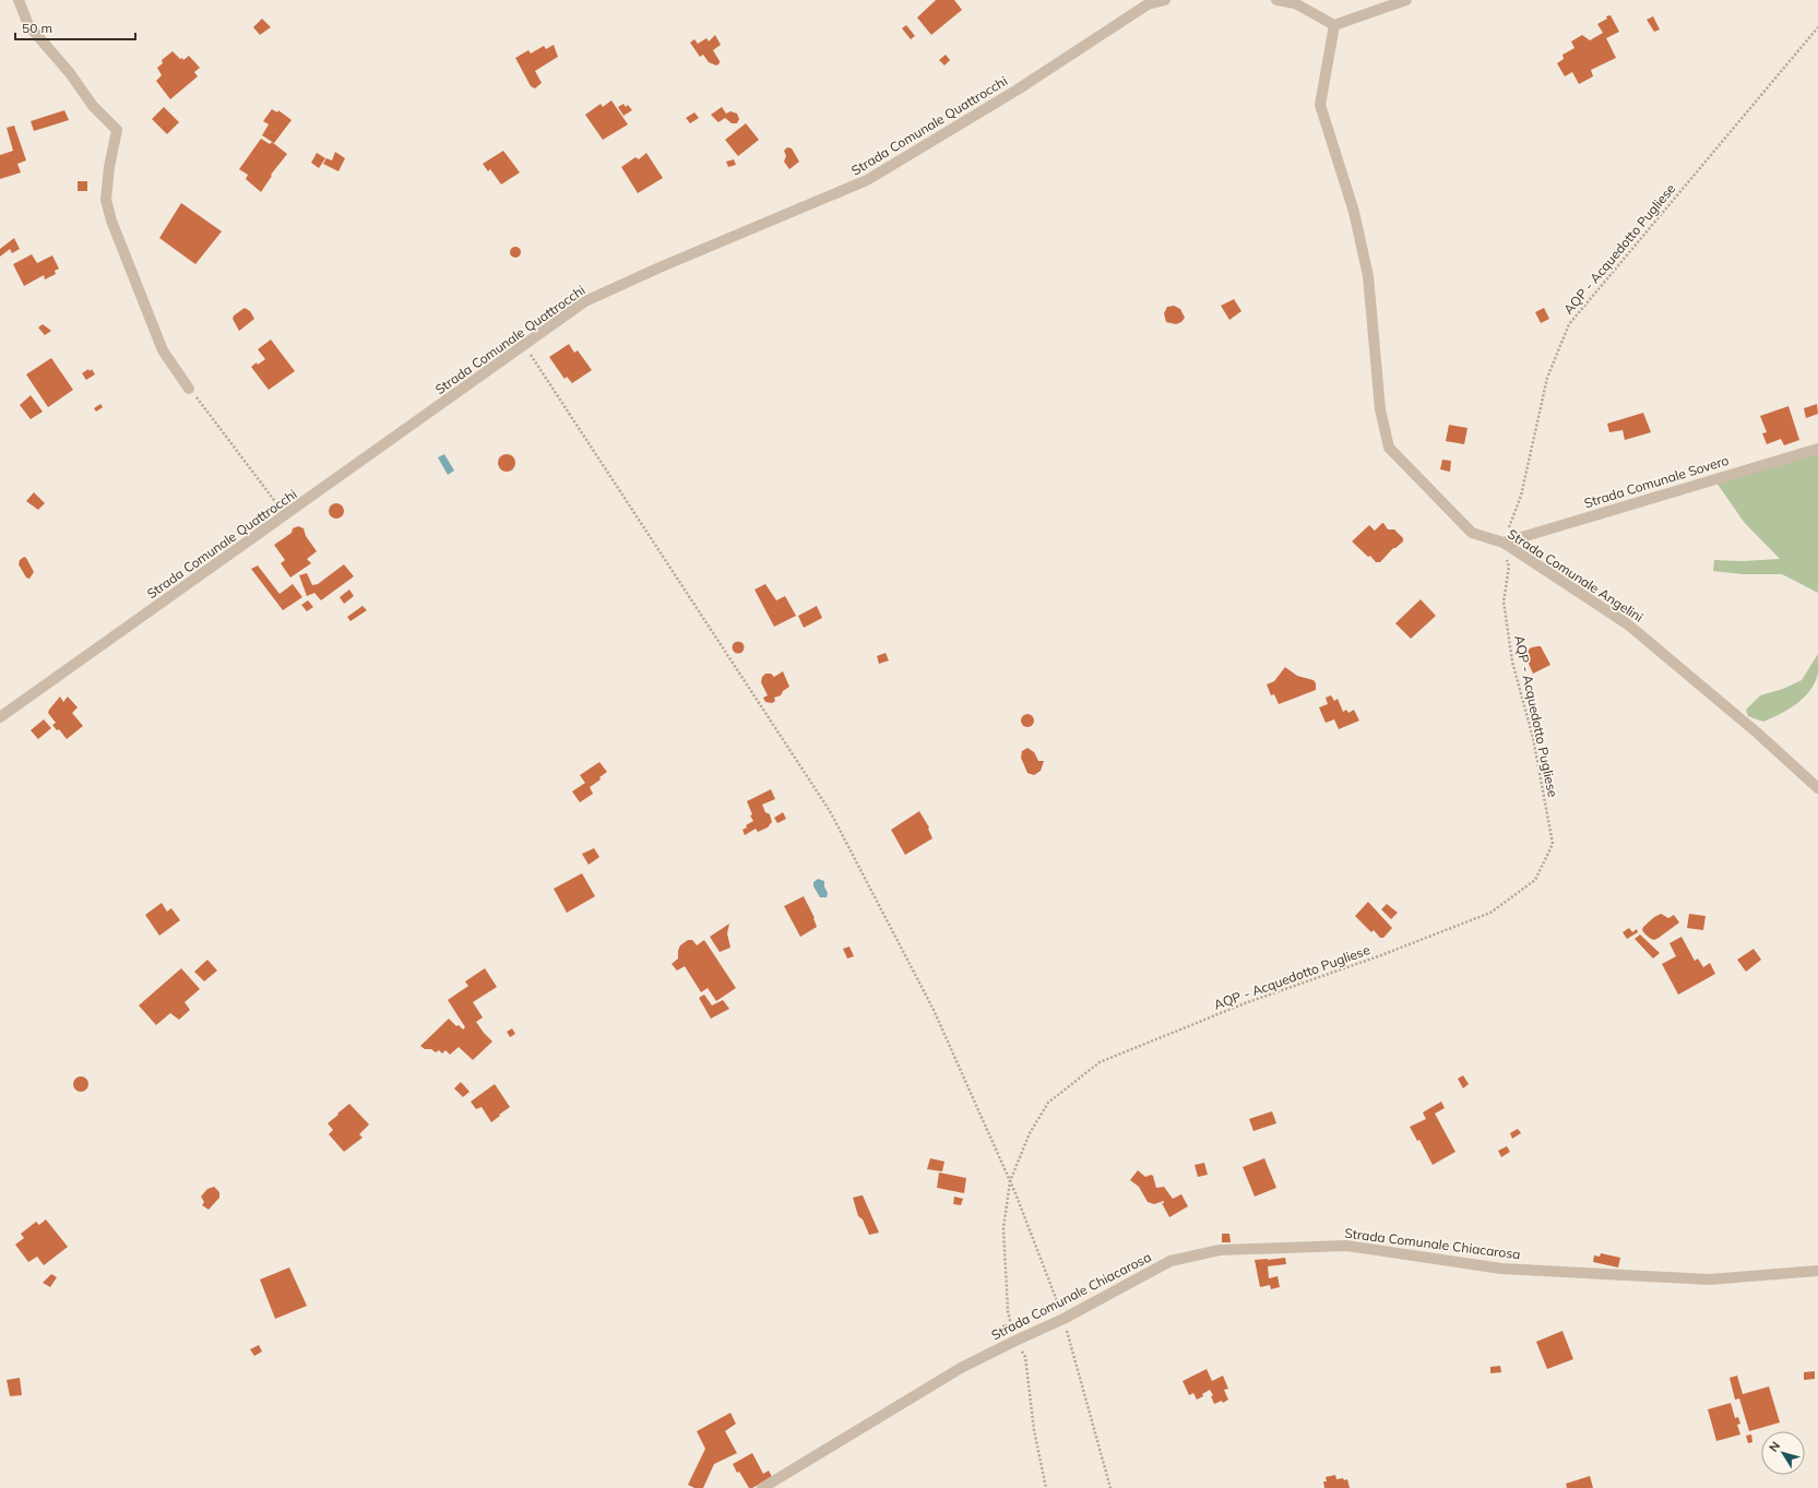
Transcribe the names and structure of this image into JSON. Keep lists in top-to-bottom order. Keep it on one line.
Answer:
{"streets":{"street":["Strada Comunale Quattrocchi","Strada Comunale Sovero","Strada Comunale Angelini","Strada Comunale Chiacarosa"],"path":["AQP - Acquedotto Pugliese"]},"crossings":[["AQP - Acquedotto Pugliese","Strada Comunale Sovero"],["AQP - Acquedotto Pugliese","Strada Comunale Angelini"],["Strada Comunale Sovero","Strada Comunale Angelini"]],"scale_bar":"50 m","north":"top left"}
